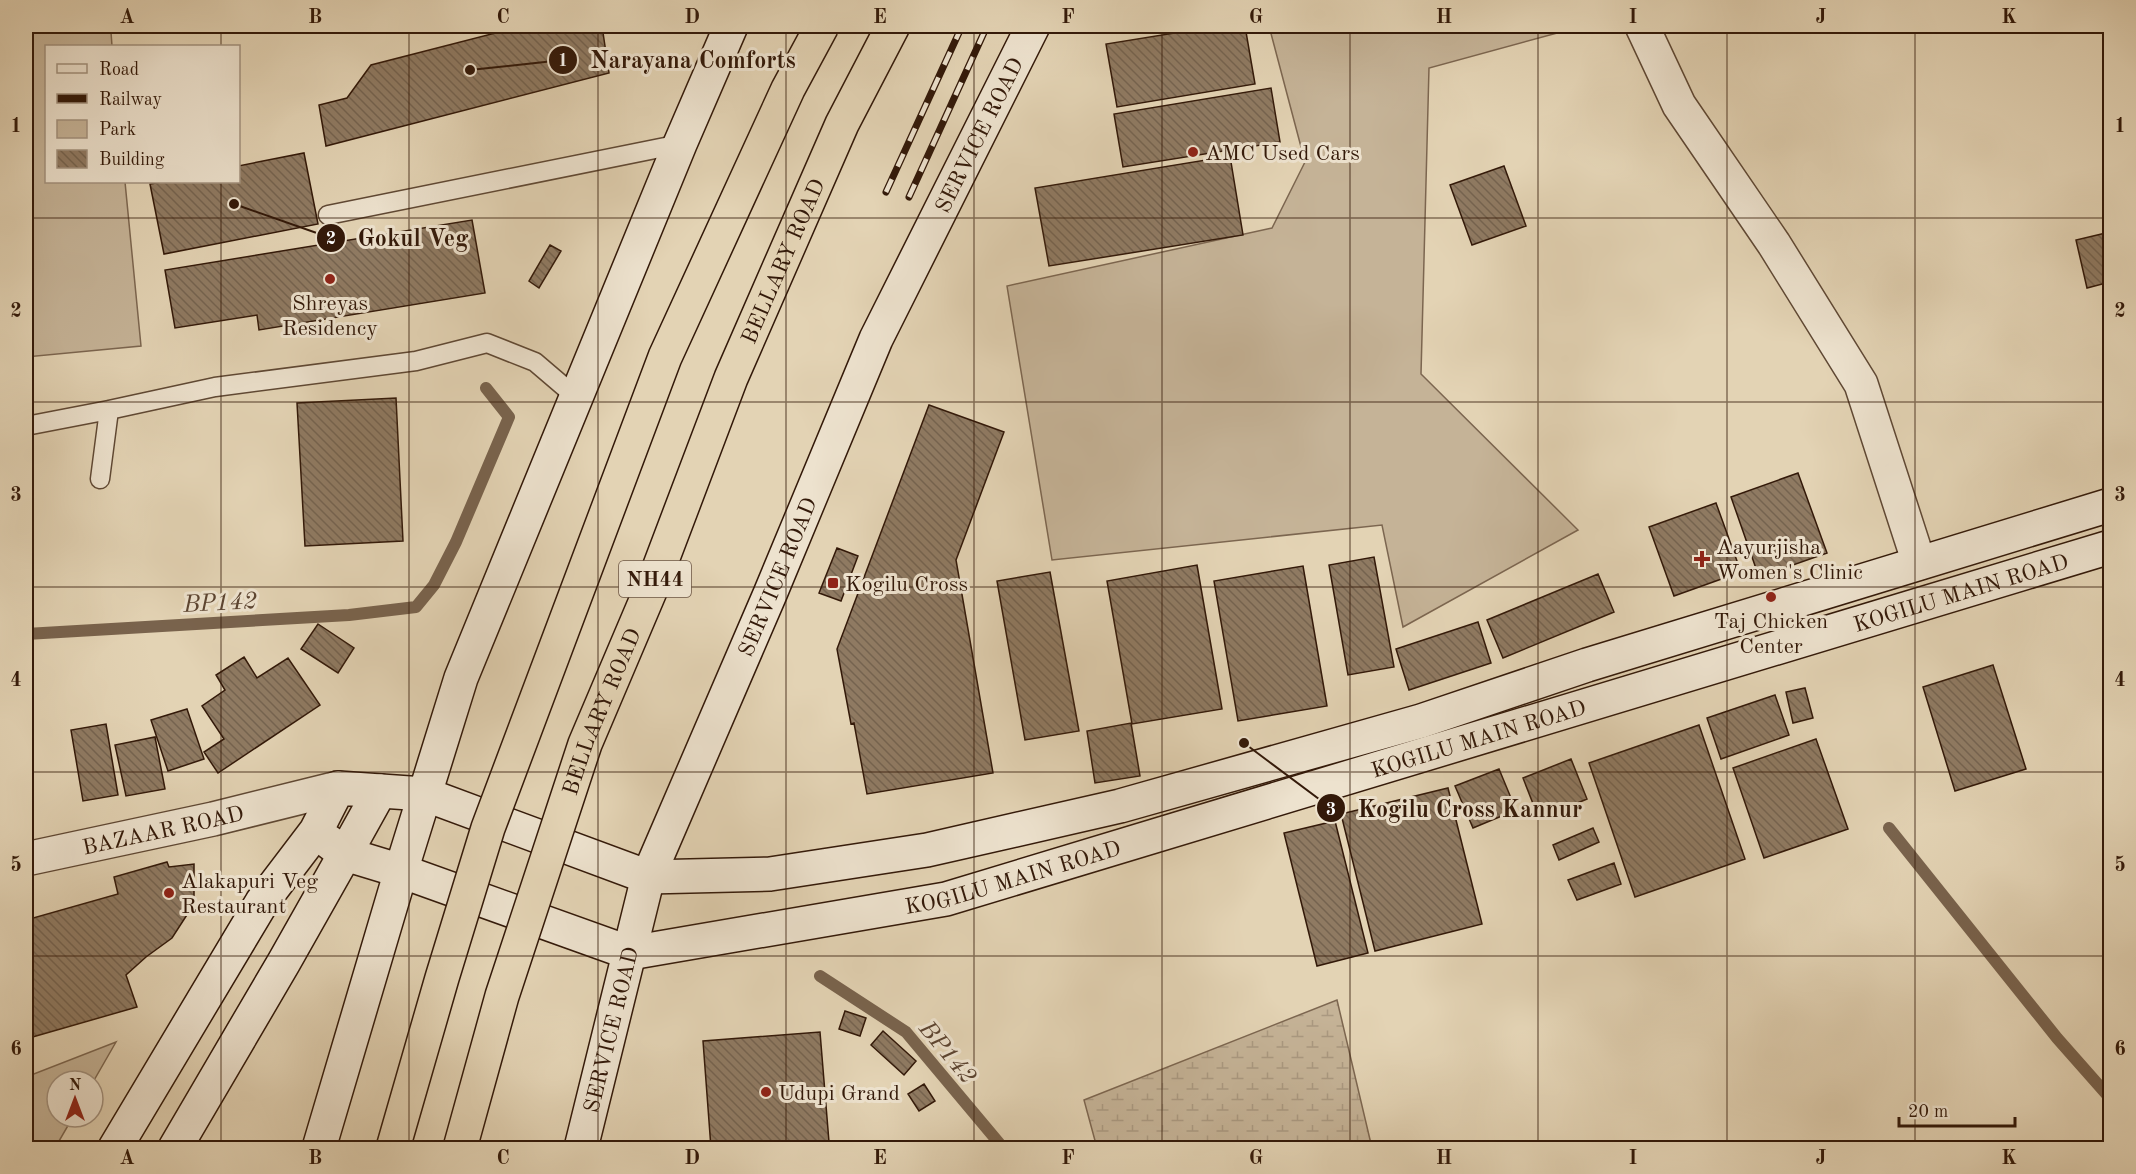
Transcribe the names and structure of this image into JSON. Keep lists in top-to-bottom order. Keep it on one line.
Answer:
{"streets":{"highway":["BELLARY ROAD","NH44"],"main road":["SERVICE ROAD","KOGILU MAIN ROAD","BAZAAR ROAD"]},"crossings":[["SERVICE ROAD","KOGILU MAIN ROAD"],["SERVICE ROAD","BAZAAR ROAD"],["KOGILU MAIN ROAD","BAZAAR ROAD"]],"water":["BP142"],"places":{"other":["Narayana Comforts","AMC Used Cars","Gokul Veg","Shreyas Residency","Taj Chicken Center","Kogilu Cross Kannur","Alakapuri Veg Restaurant","Udupi Grand"],"health":["Aayurjisha Women's Clinic"],"transit":["Kogilu Cross"]},"legend":["Road","Railway","Park","Building"],"scale_bar":"20 m","north":"top","grid":{"columns":["A","B","C","D","E","F","G","H","I","J","K"],"rows":["1","2","3","4","5","6"]}}
